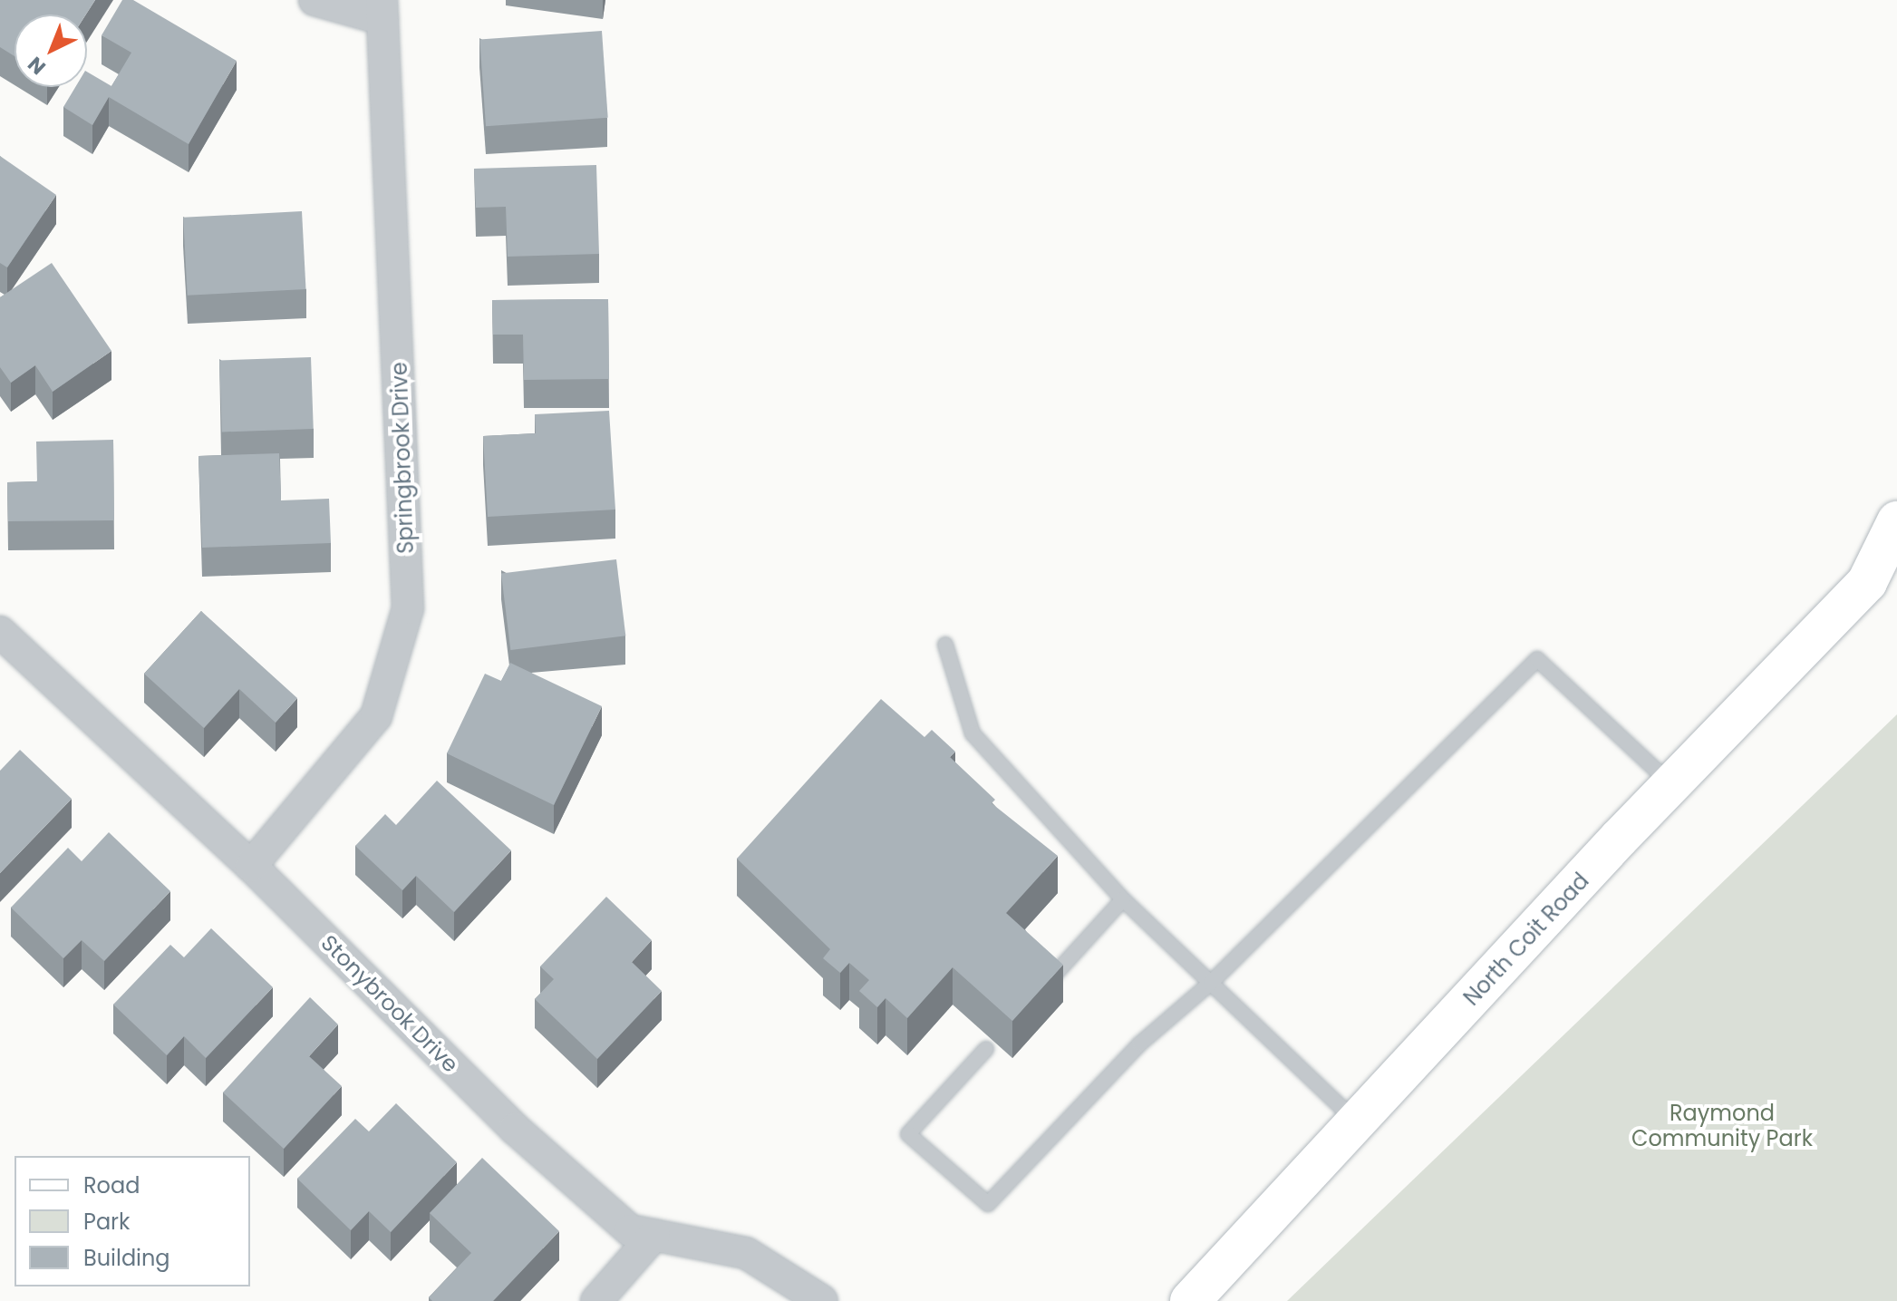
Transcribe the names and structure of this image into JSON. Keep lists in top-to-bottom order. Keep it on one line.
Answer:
{"streets":{"main road":["North Coit Road"],"street":["Springbrook Drive","Stonybrook Drive"]},"crossings":[["Springbrook Drive","Stonybrook Drive"]],"parks":["Raymond Community Park"],"legend":["Road","Park","Building"],"north":"bottom left"}
